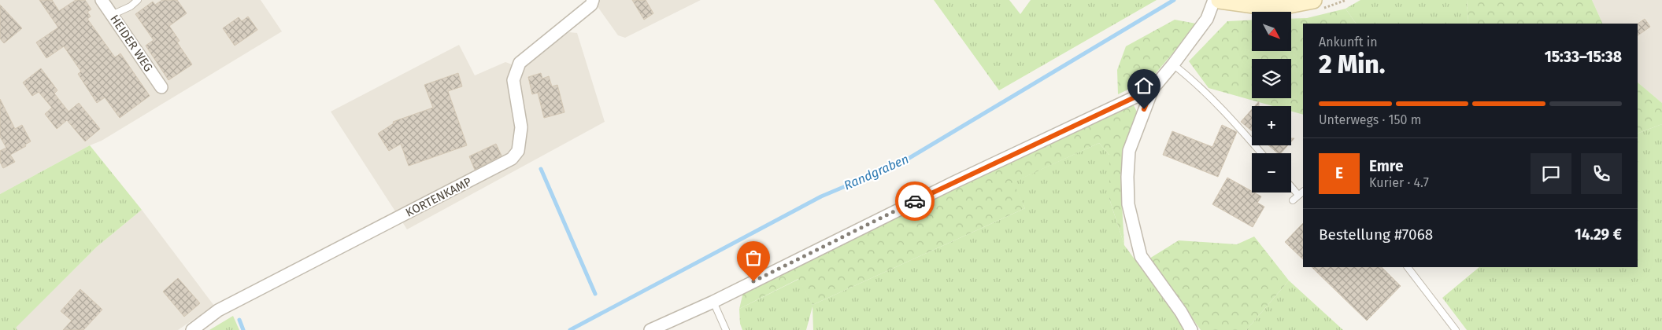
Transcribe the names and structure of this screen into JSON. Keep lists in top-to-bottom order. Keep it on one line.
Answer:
{"streets":{"street":["HEIDER WEG","KORTENKAMP"]},"water":["Randgraben"],"north":"bottom right","page":{"map_buttons":["+","−"],"heading":["2 Min.","Ankunft in","15:33–15:38"],"panel":["Emre","Kurier · 4.7","Bestellung #7068","14.29 €"],"bar":"Unterwegs · 150 m","round":"E"}}
